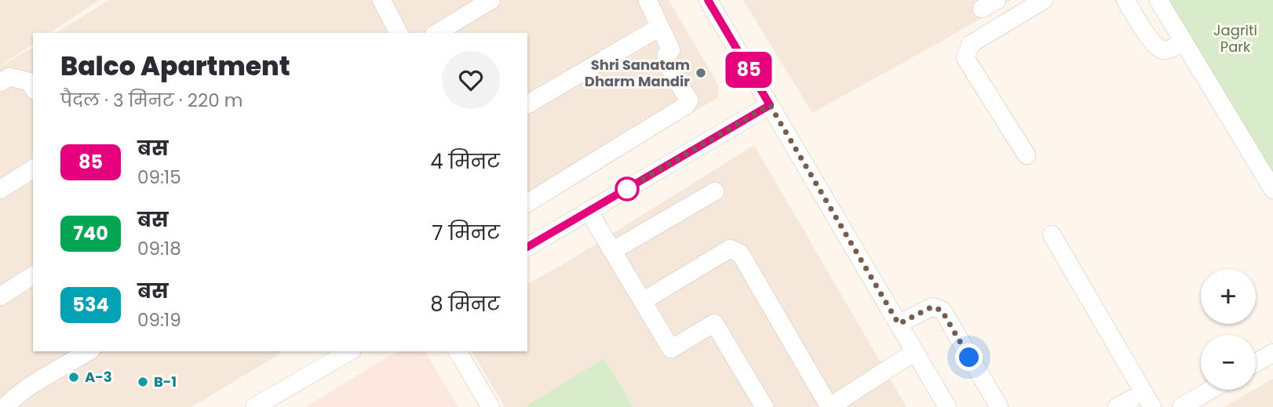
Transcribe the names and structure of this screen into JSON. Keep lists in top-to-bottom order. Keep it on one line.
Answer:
{"parks":["Jagriti Park"],"places":["Shri Sanatam Dharm Mandir","A-3","B-1"],"lines":["bus line 85"],"page":{"on_map":"85","heading":["Balco Apartment","पैदल · 3 मिनट · 220 m"],"list":[{"mark":"85","name":"बस","note":"09:15","value":"4 मिनट"},{"mark":"740","name":"बस","note":"09:18","value":"7 मिनट"},{"mark":"534","name":"बस","note":"09:19","value":"8 मिनट"}],"map_buttons":["+","−"]}}
